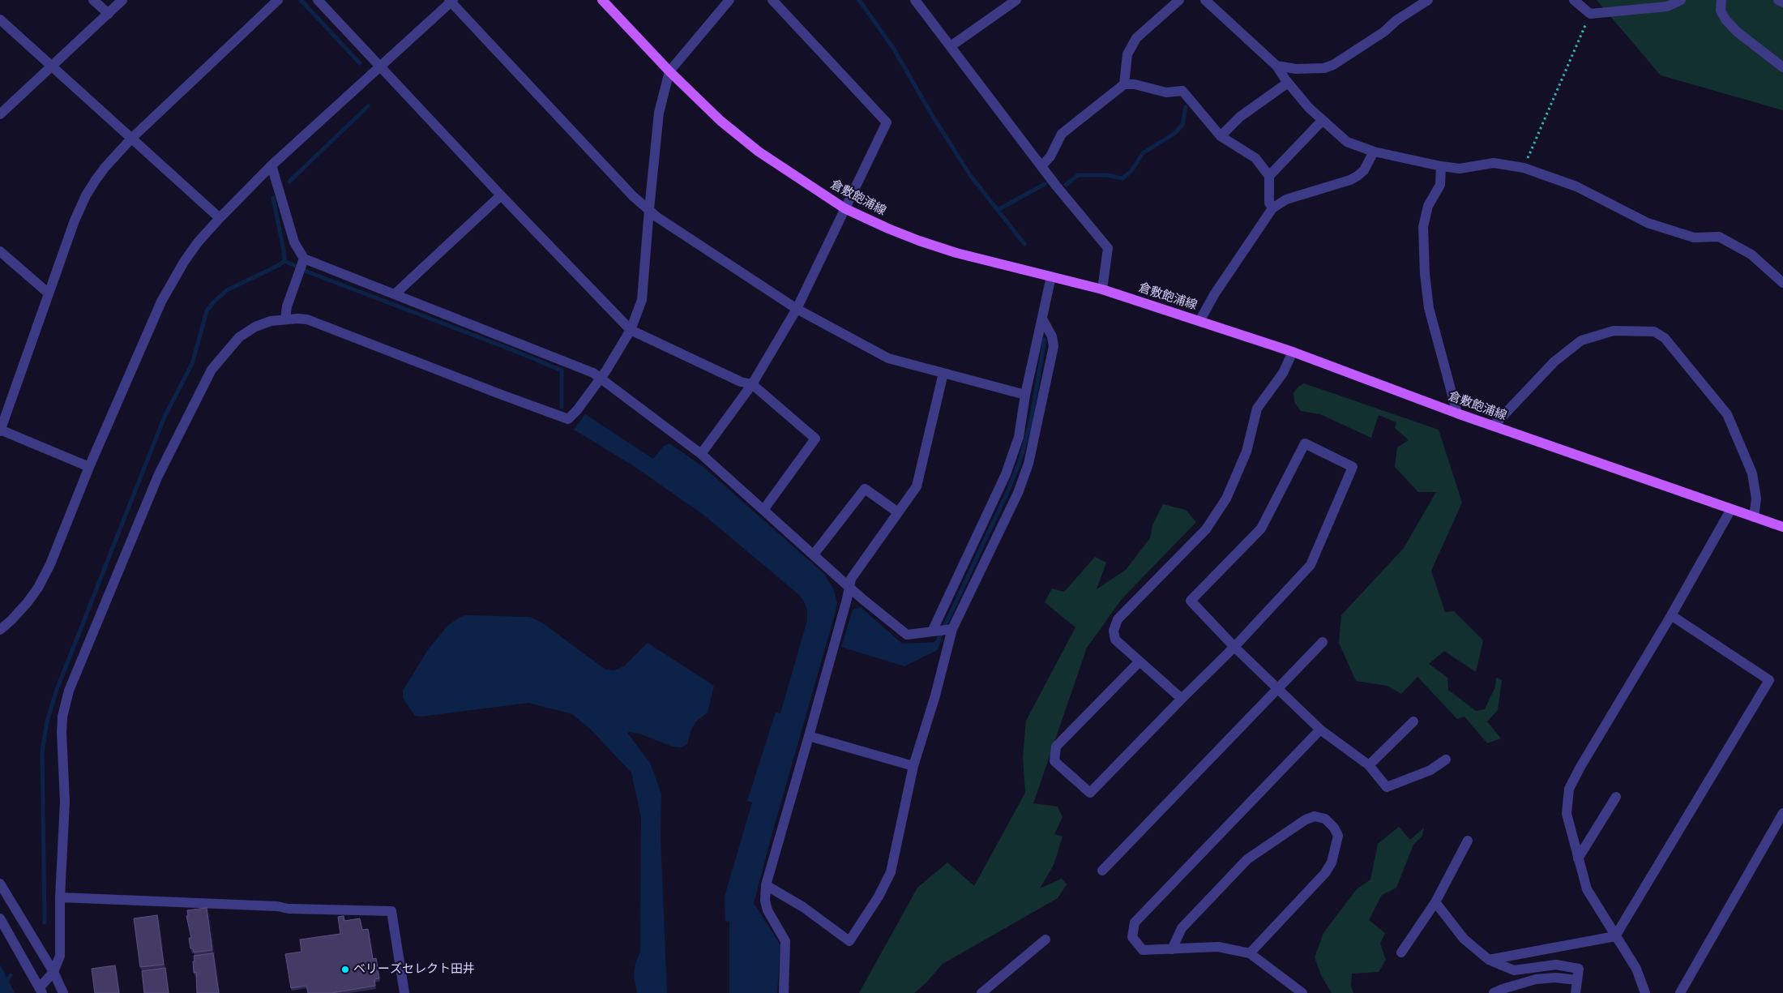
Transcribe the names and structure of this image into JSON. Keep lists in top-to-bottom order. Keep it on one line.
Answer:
{"streets":{"main road":["倉敷飽浦線"]},"places":["ベリーズセレクト田井"]}
